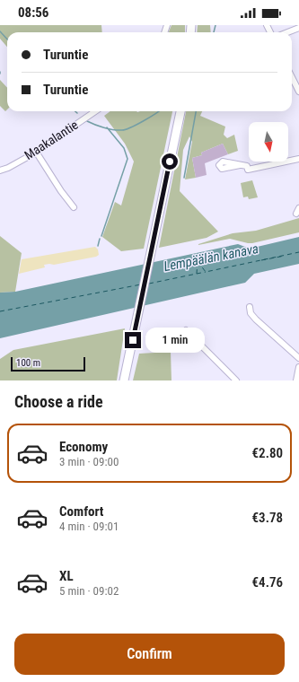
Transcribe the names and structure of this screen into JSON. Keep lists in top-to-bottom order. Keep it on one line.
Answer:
{"streets":{"street":["Maakalantie"]},"water":["Lempäälän kanava"],"scale_bar":"100 m","north":"bottom","page":{"status":"08:56","banner":["Turuntie","Turuntie"],"bubble":"1 min","scale":"100 m","heading":"Choose a ride","list":[{"name":"Economy","note":"3 min · 09:00","value":"€2.80"},{"name":"Comfort","note":"4 min · 09:01","value":"€3.78"},{"name":"XL","note":"5 min · 09:02","value":"€4.76"}],"buttons":"Confirm"}}
